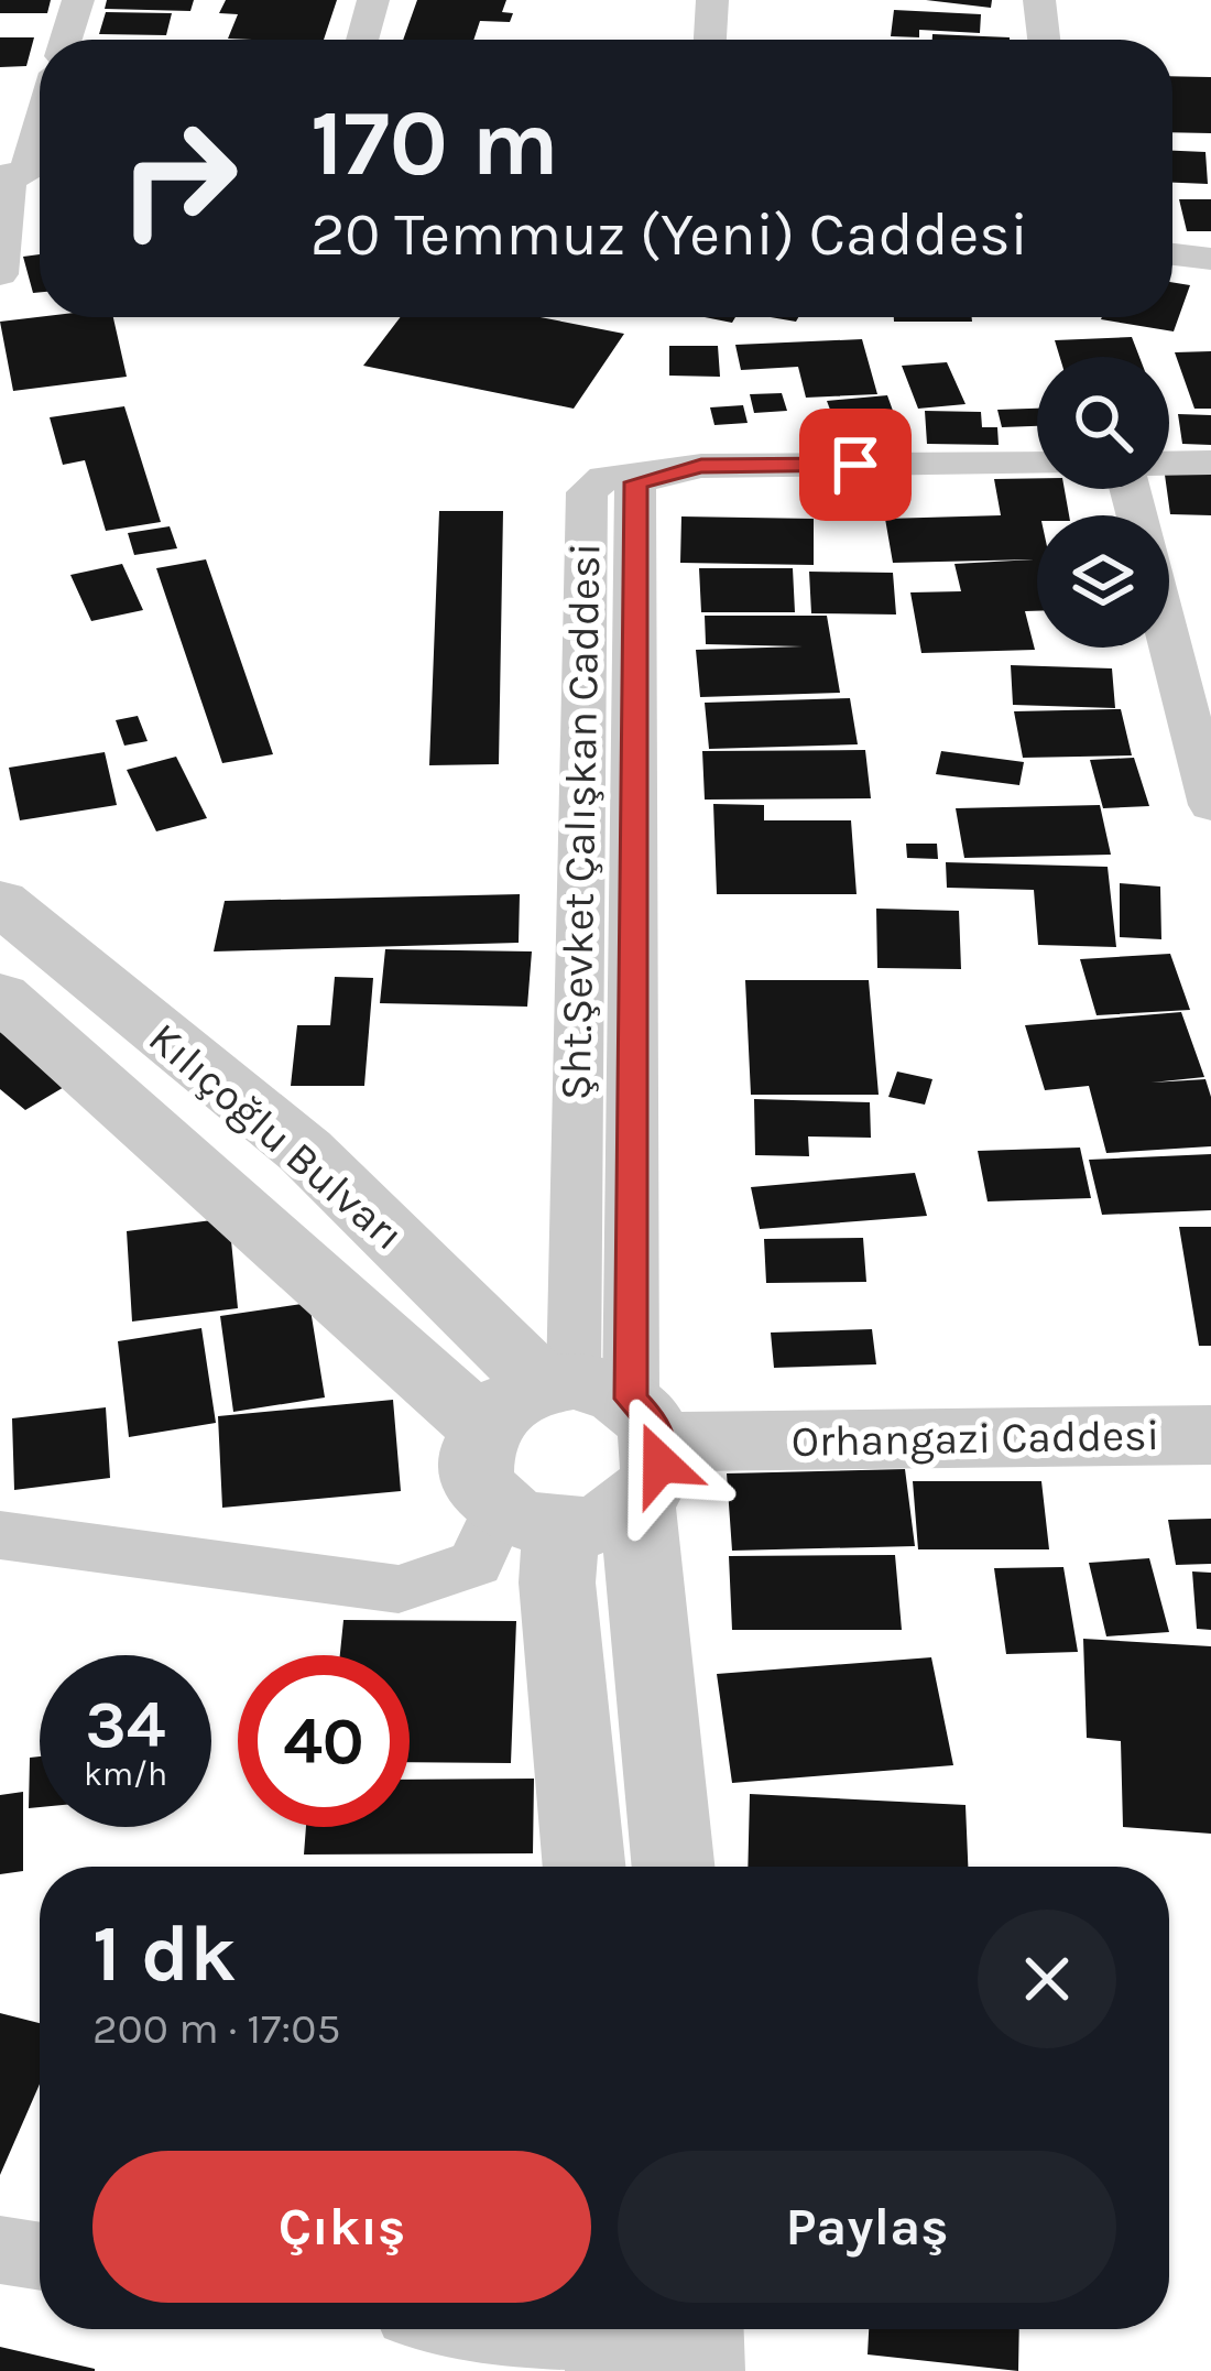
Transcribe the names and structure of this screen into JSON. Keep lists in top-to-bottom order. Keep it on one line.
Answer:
{"streets":{"street":["Şht.Şevket Çalışkan Caddesi","Kılıçoğlu Bulvarı","Orhangazi Caddesi"]},"crossings":[["Şht.Şevket Çalışkan Caddesi","Kılıçoğlu Bulvarı"],["Şht.Şevket Çalışkan Caddesi","Orhangazi Caddesi"],["Kılıçoğlu Bulvarı","Orhangazi Caddesi"]],"page":{"turn":["170 m","20 Temmuz (Yeni) Caddesi"],"speed":"34 km/h","limit":"40","heading":["1 dk","200 m · 17:05"],"buttons":["Çıkış","Paylaş"]}}
